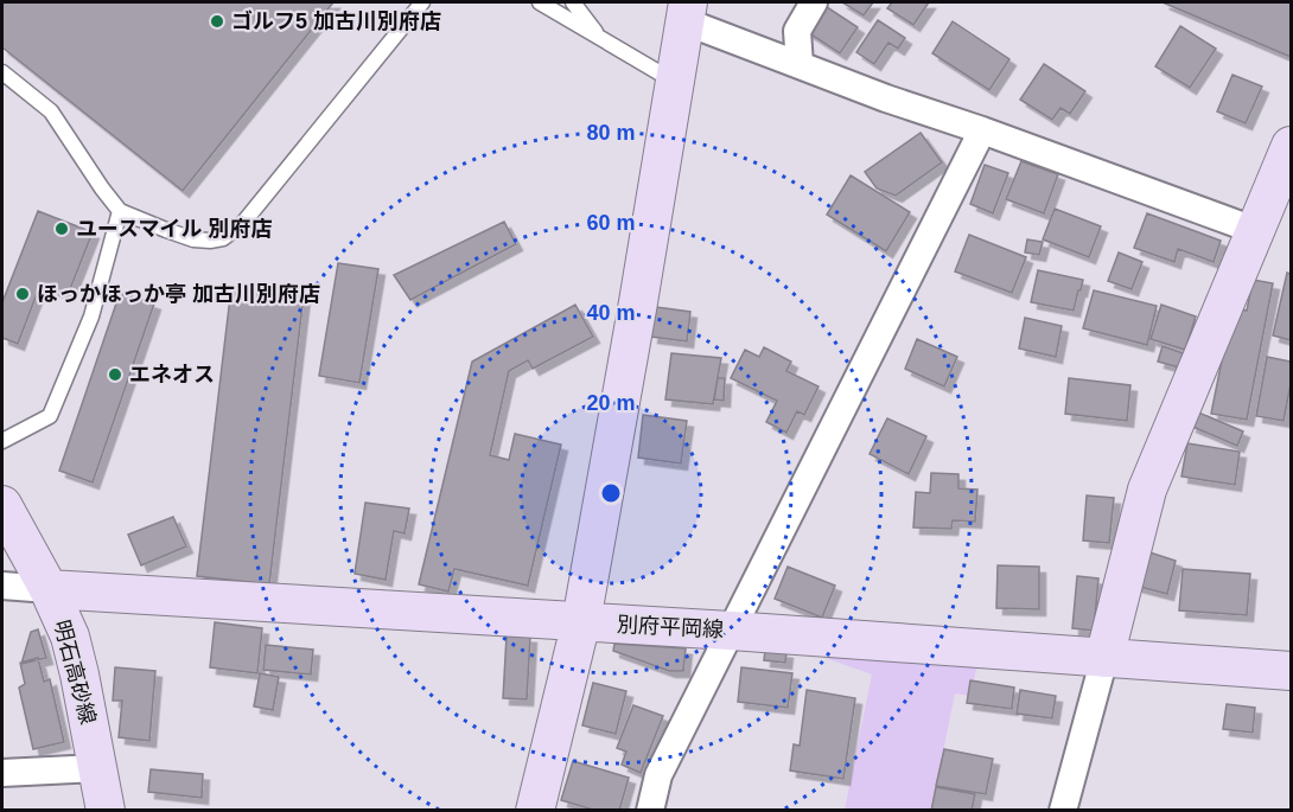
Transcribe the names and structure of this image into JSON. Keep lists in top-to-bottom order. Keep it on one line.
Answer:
{"streets":{"main road":["別府平岡線","明石高砂線"]},"crossings":[["別府平岡線","明石高砂線"]],"places":["ゴルフ5 加古川別府店","ユースマイル 別府店","ほっかほっか亭 加古川別府店","エネオス"],"rings":["80 m","60 m","40 m","20 m"]}
